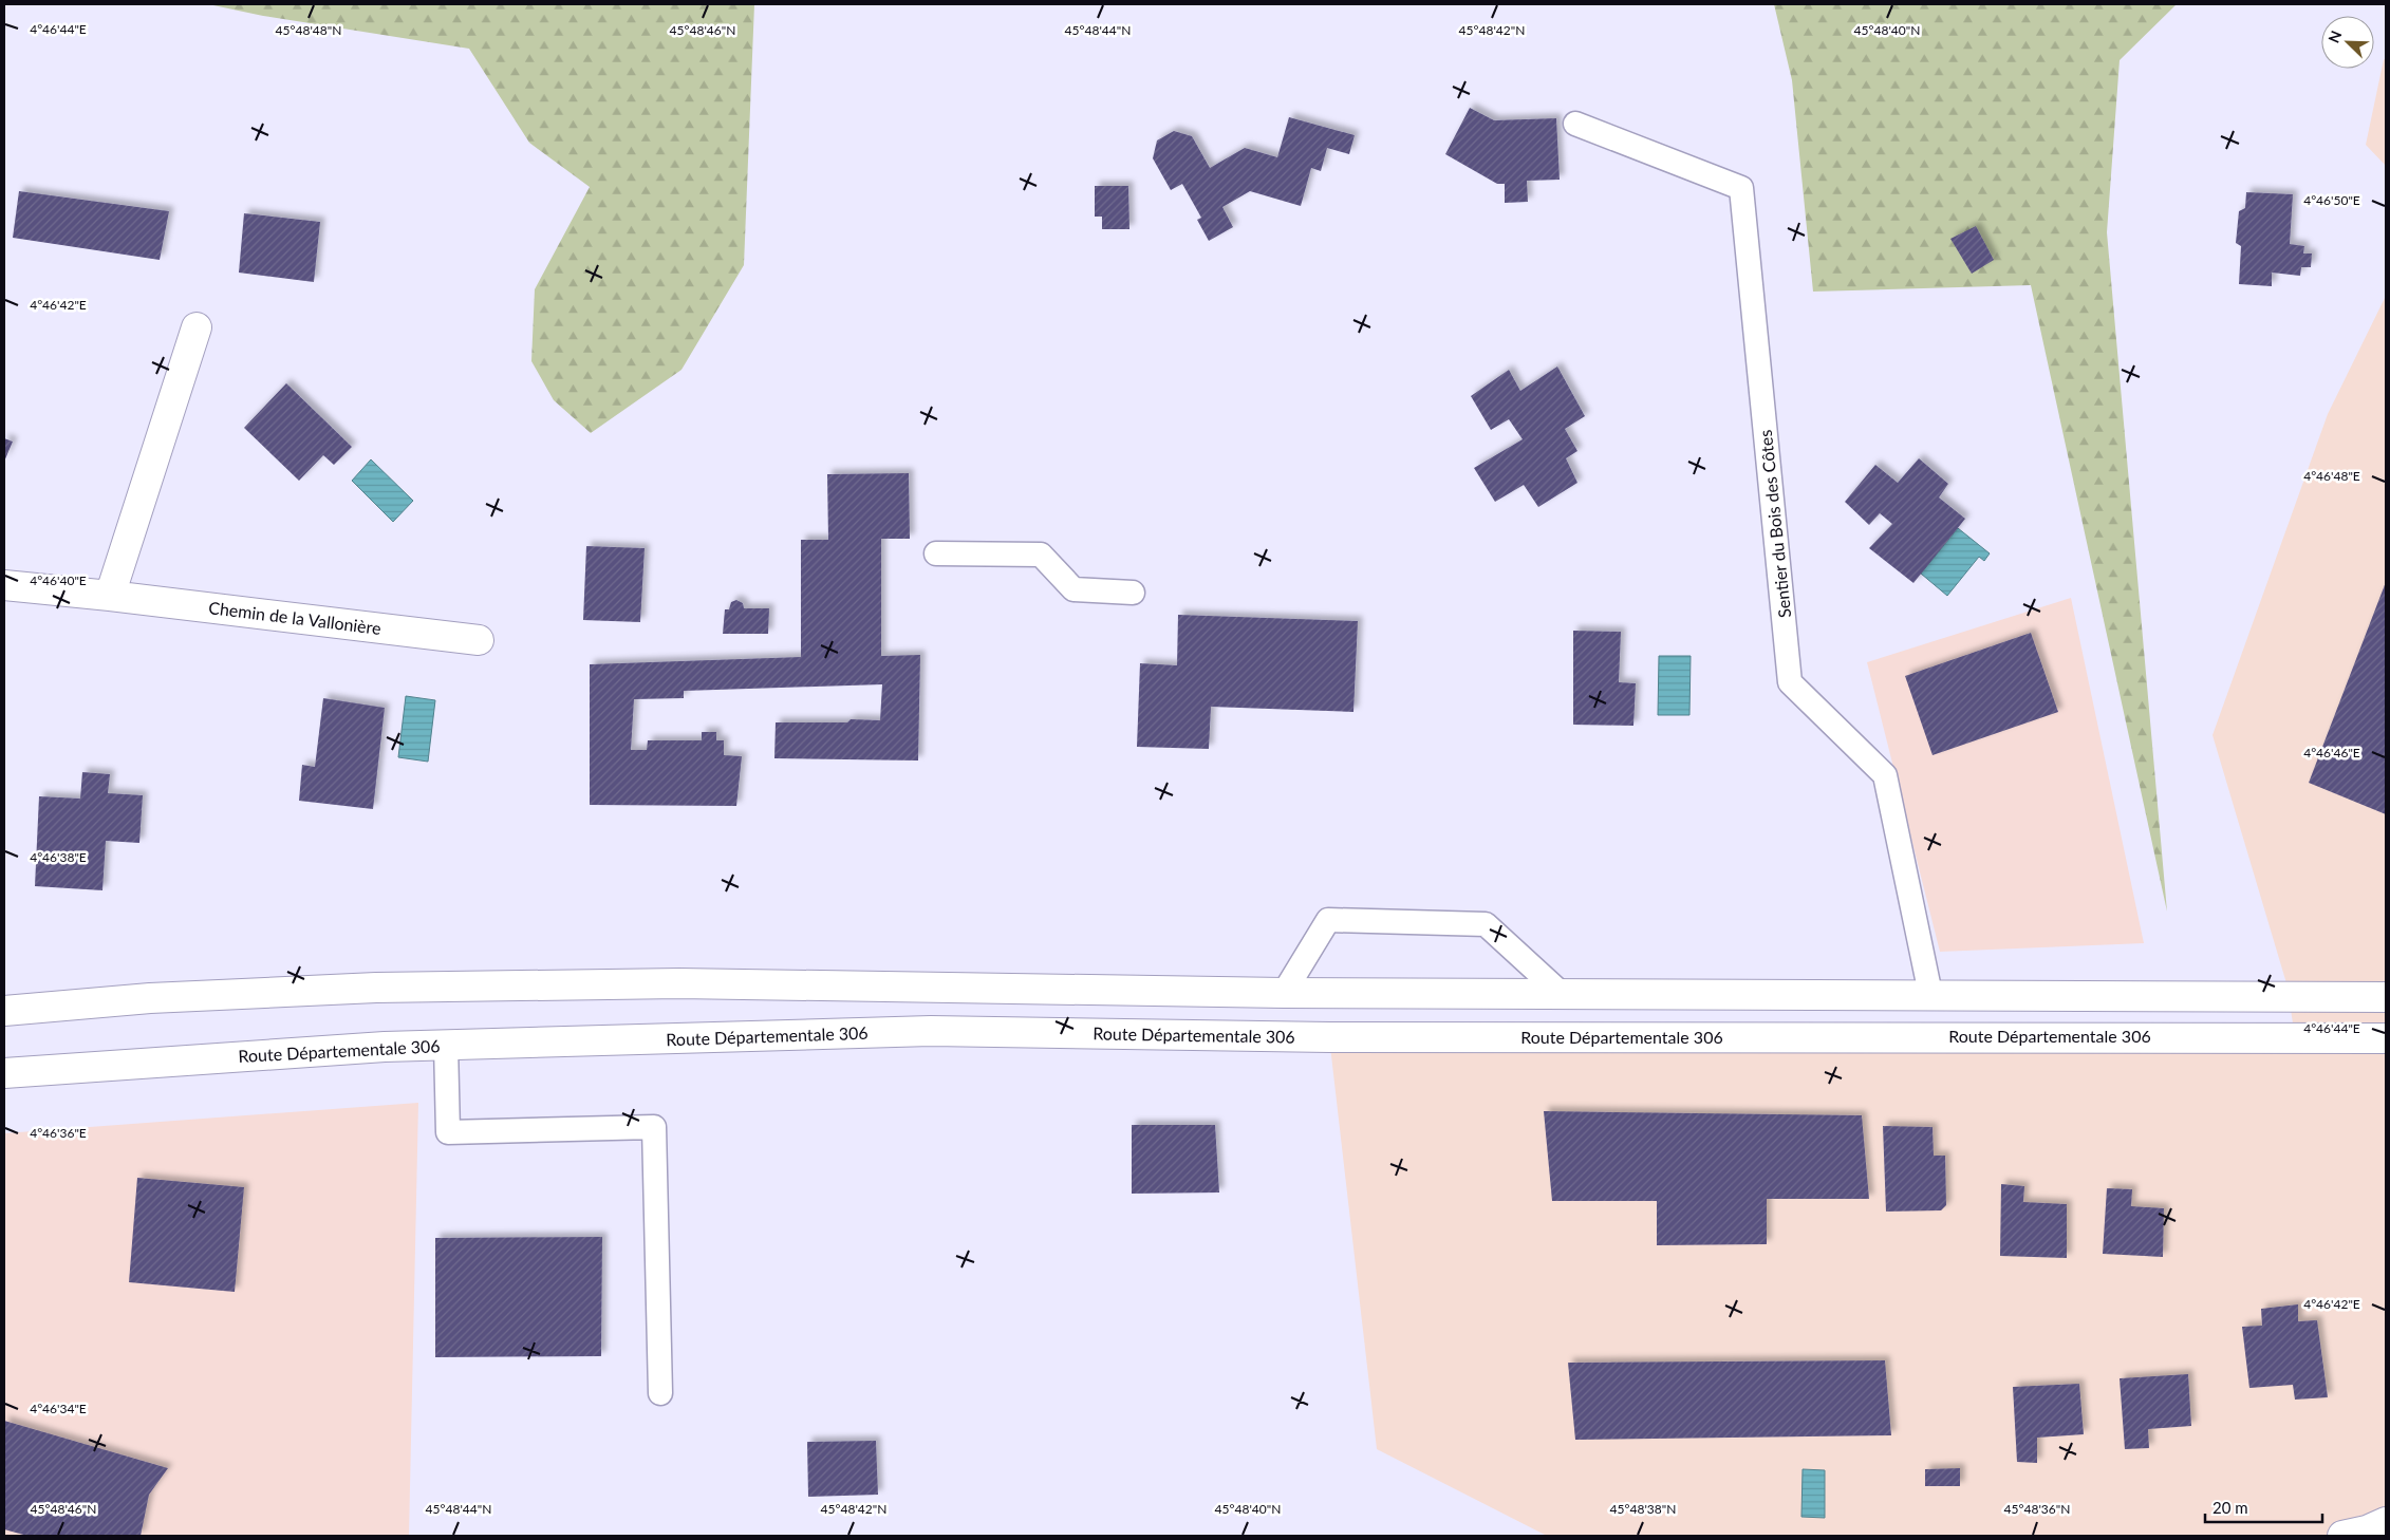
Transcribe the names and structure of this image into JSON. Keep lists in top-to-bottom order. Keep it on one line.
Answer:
{"streets":{"main road":["Chemin de la Vallonière","Route Départementale 306"],"lane":["Sentier du Bois des Côtes"]},"scale_bar":"20 m","north":"top left","coordinates":["4°46'44\"E","45°48'44\"N","45°48'42\"N","45°48'40\"N","45°48'46\"N","45°48'48\"N","4°46'50\"E","4°46'42\"E","4°46'48\"E","4°46'40\"E","4°46'46\"E","4°46'38\"E","4°46'36\"E","4°46'34\"E","45°48'38\"N","45°48'36\"N"]}
